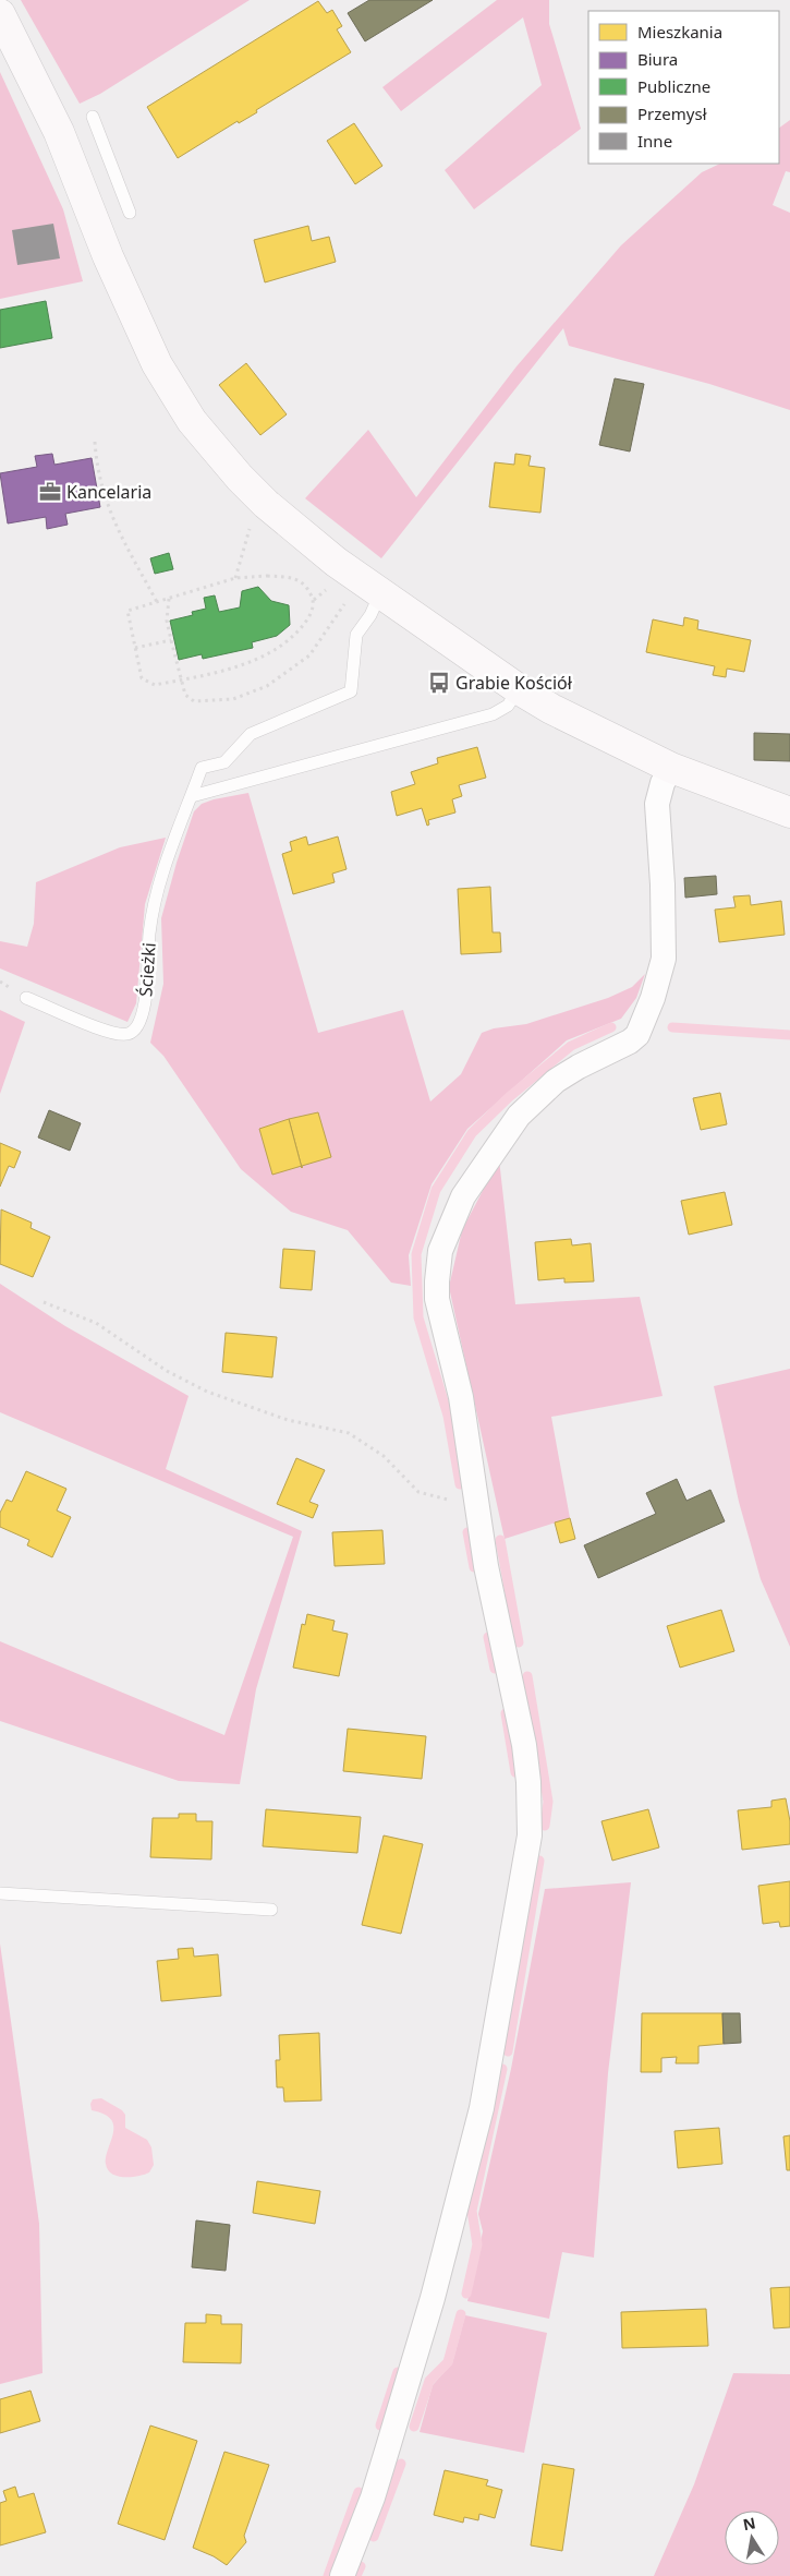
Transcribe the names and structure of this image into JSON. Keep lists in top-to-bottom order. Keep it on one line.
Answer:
{"streets":{"lane":["Ścieżki"]},"places":{"office":["Kancelaria"],"bus stop":["Grabie Kościół"]},"legend":["Mieszkania","Biura","Publiczne","Przemysł","Inne"],"north":"top"}
